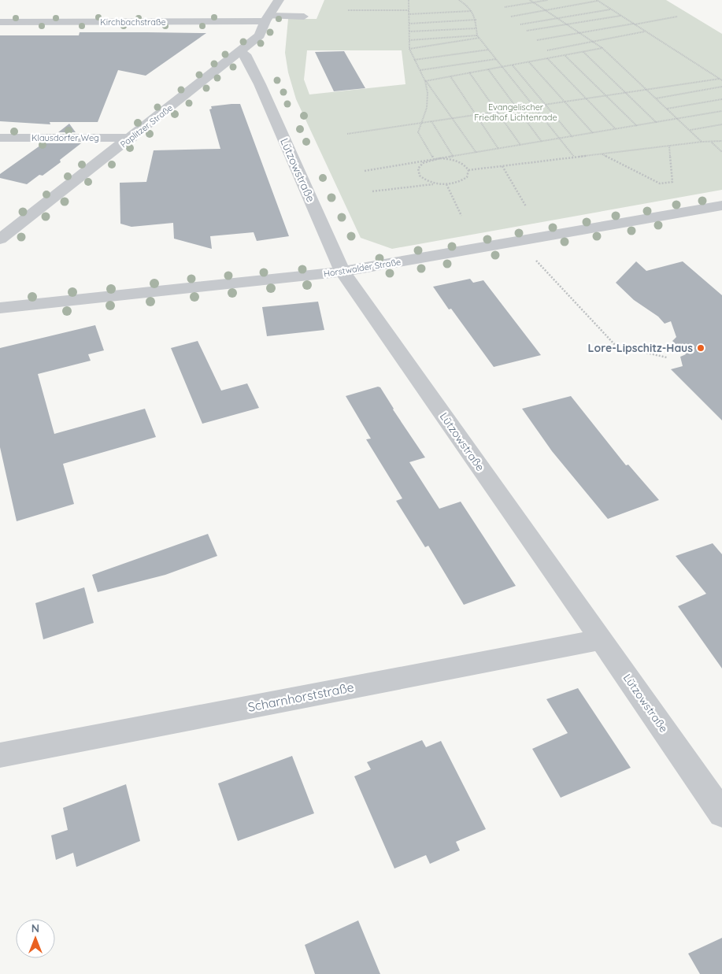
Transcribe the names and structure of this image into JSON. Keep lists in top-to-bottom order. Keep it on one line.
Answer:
{"streets":{"street":["Kirchbachstraße","Paplitzer Straße","Klausdorfer Weg","Lützowstraße","Horstwalder Straße","Scharnhorststraße"]},"crossings":[["Kirchbachstraße","Paplitzer Straße"],["Paplitzer Straße","Klausdorfer Weg"],["Paplitzer Straße","Lützowstraße"],["Lützowstraße","Horstwalder Straße"],["Lützowstraße","Scharnhorststraße"]],"parks":["Evangelischer Friedhof Lichtenrade"],"places":["Lore-Lipschitz-Haus"],"north":"top"}
